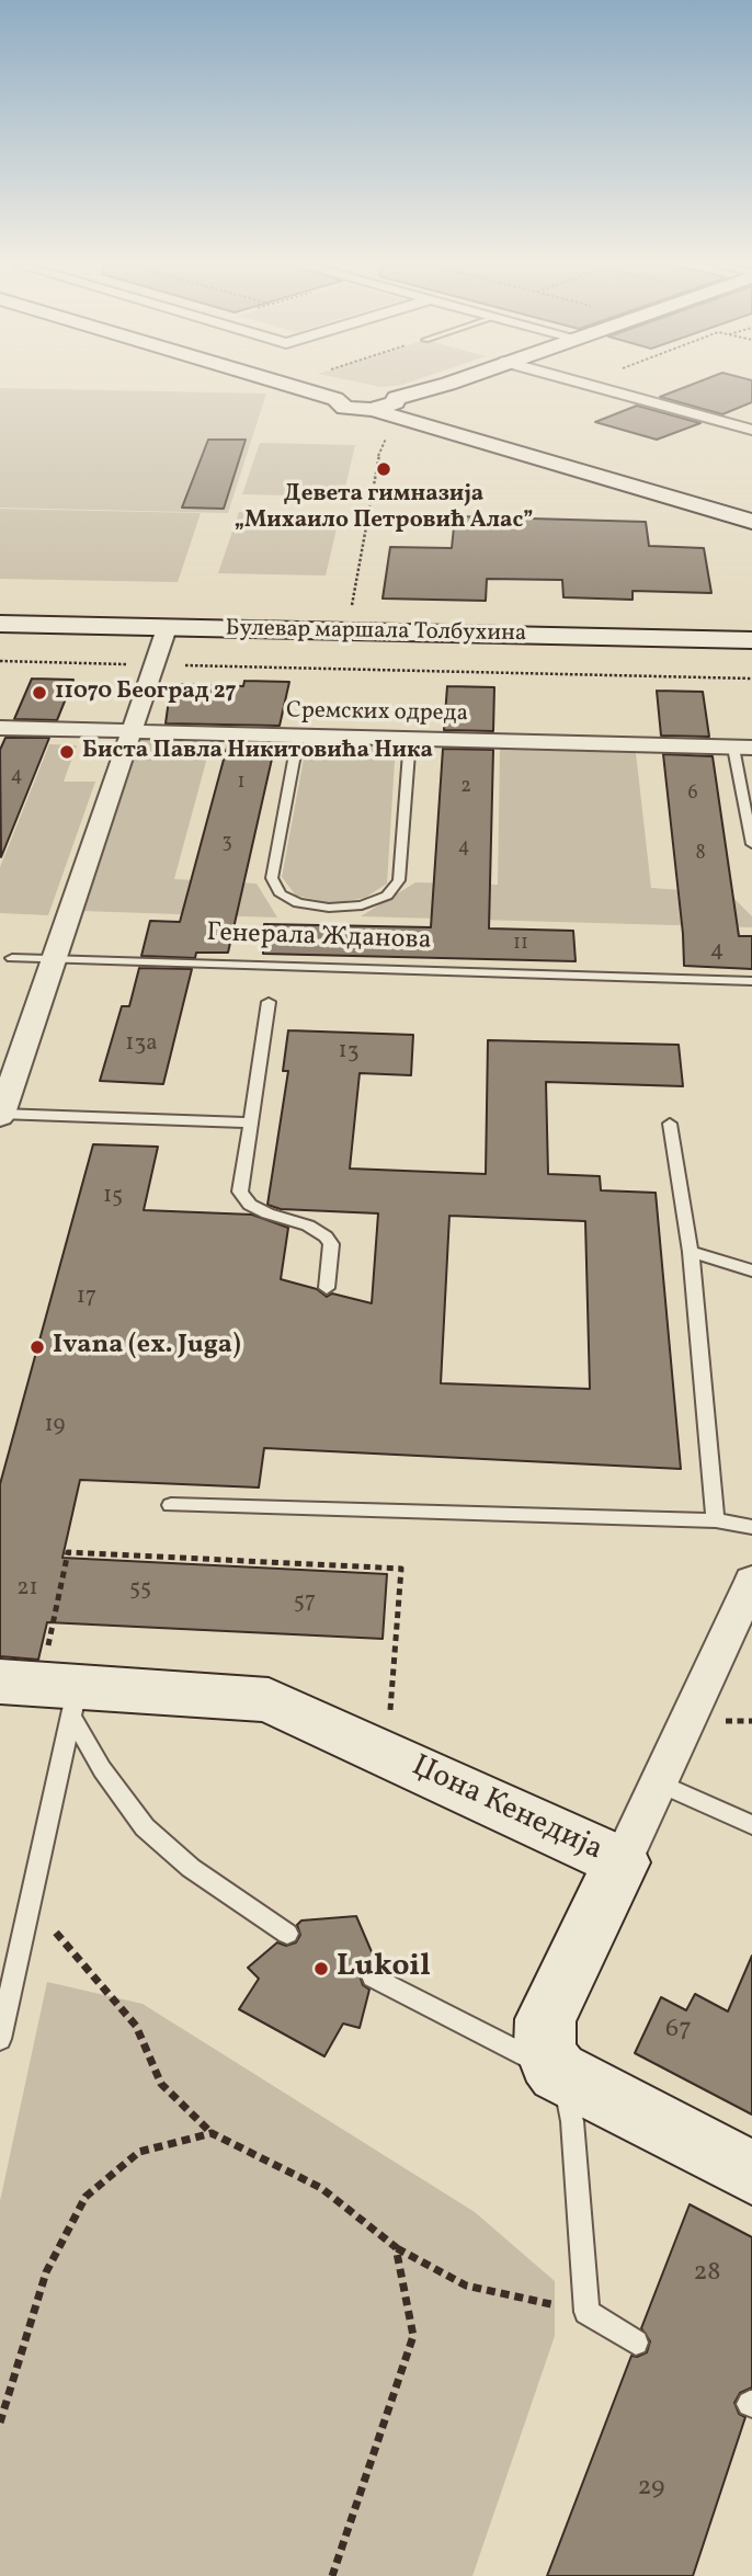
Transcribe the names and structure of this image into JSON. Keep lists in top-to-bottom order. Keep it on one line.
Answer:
{"streets":{"street":["Булевар маршала Толбухина","Сремских одреда","Џона Кенедија"],"lane":["Генерала Жданова"]},"places":["Девета гимназија „Михаило Петровић Алас”","11070 Београд 27","Биста Павла Никитовића Ника","Ivana (ex. Juga)","Lukoil"],"house_numbers":["4","1","2","6","3","4","8","11","4","13a","13","15","17","19","21","55","57","67","28","29"]}
